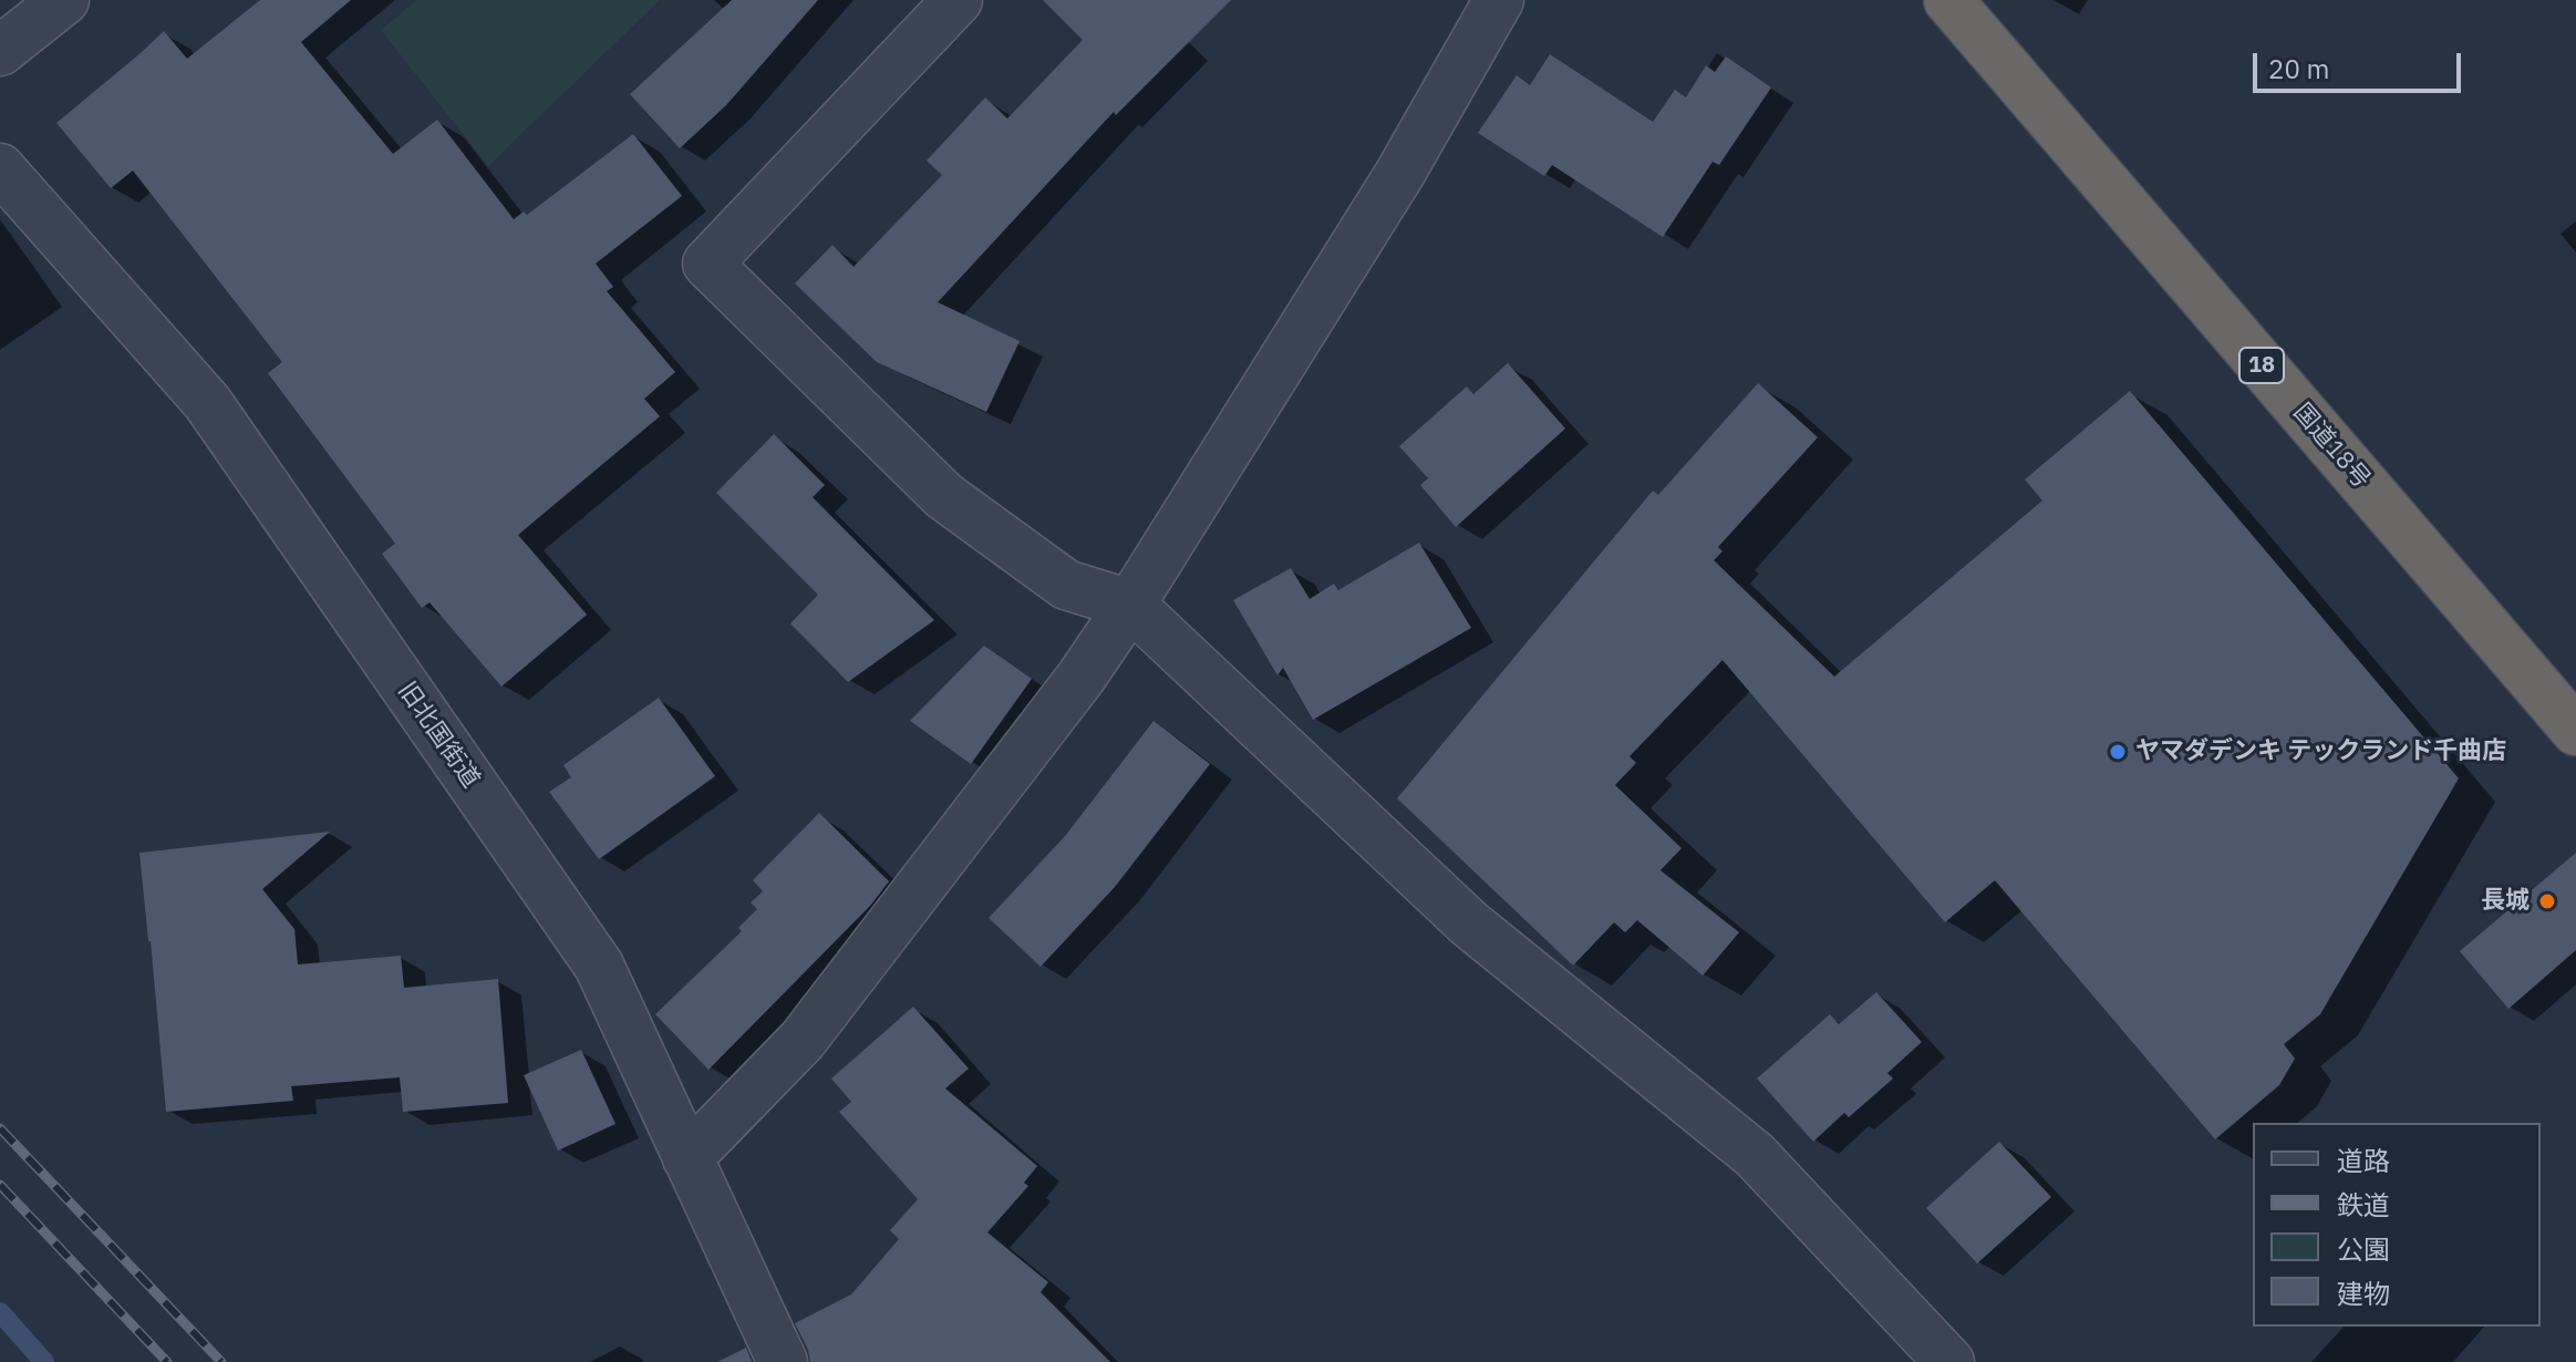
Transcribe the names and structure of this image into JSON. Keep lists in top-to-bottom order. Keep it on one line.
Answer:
{"streets":{"highway":["18","国道18号"],"street":["旧北国街道"]},"places":["ヤマダデンキ テックランド千曲店","長城"],"legend":["道路","鉄道","公園","建物"],"scale_bar":"20 m"}
